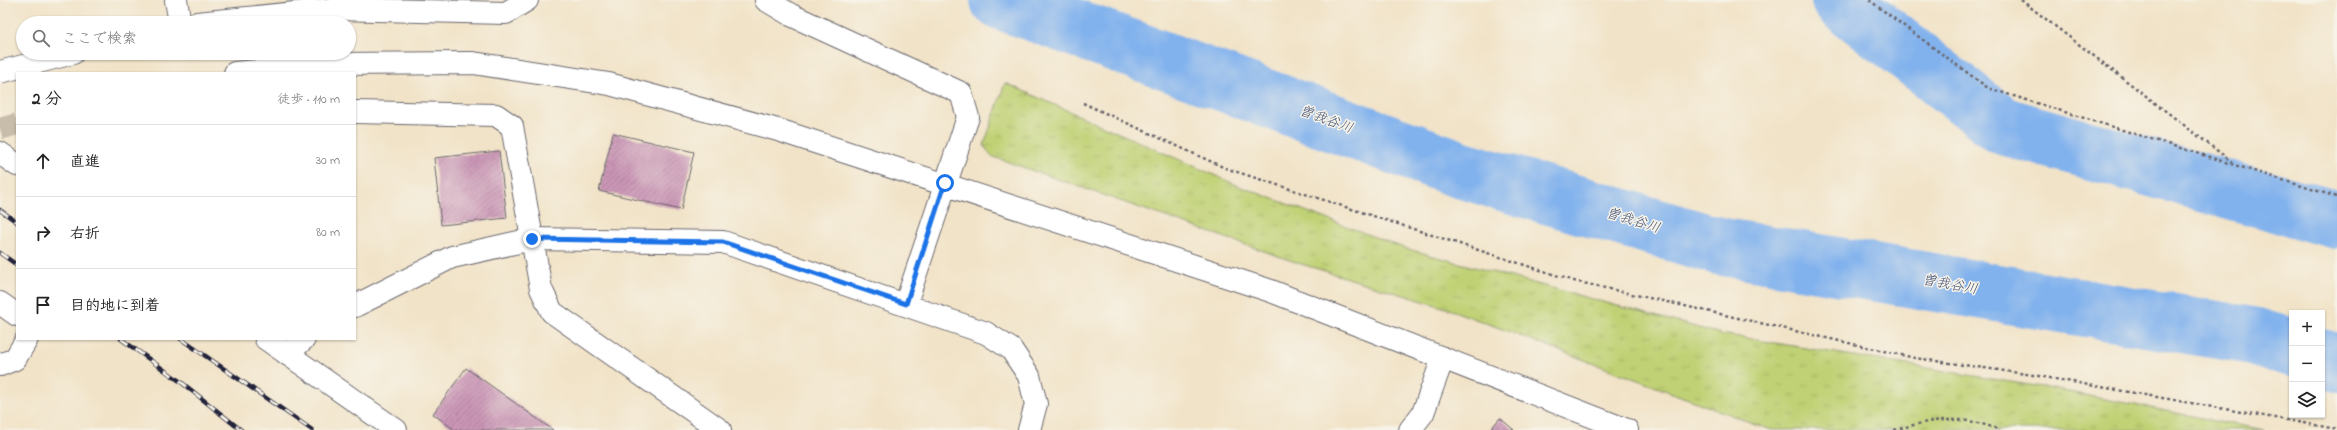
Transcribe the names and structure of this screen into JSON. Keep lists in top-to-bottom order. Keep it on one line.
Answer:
{"water":["曽我谷川"],"page":{"search":"ここで検索","heading":["2 分","徒歩 · 110 m"],"list":[["直進","30 m"],["右折","80 m"],"目的地に到着"],"map_buttons":["+","−"]}}
